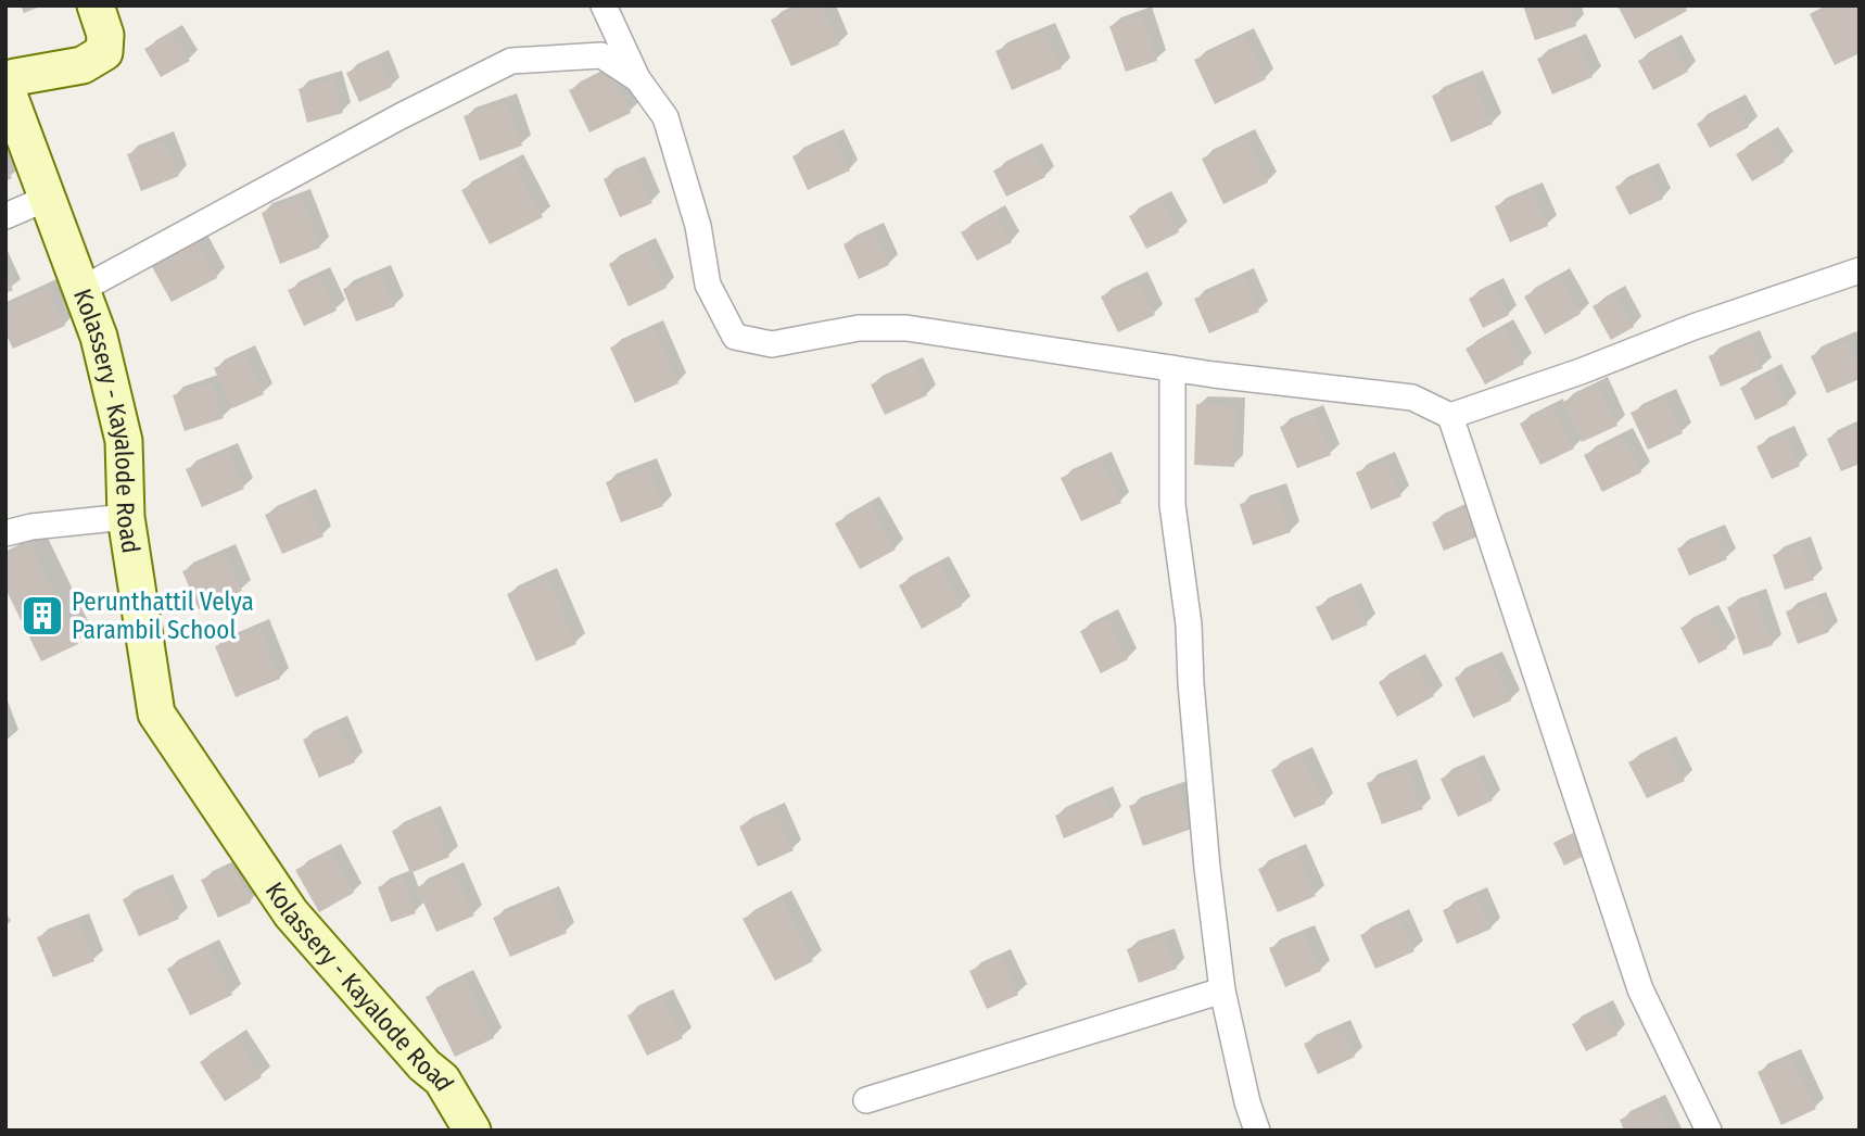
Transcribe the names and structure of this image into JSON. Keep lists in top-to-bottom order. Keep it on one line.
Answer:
{"streets":{"main road":["Kolassery - Kayalode Road"]},"places":{"building":["Perunthattil Velya Parambil School"]}}
